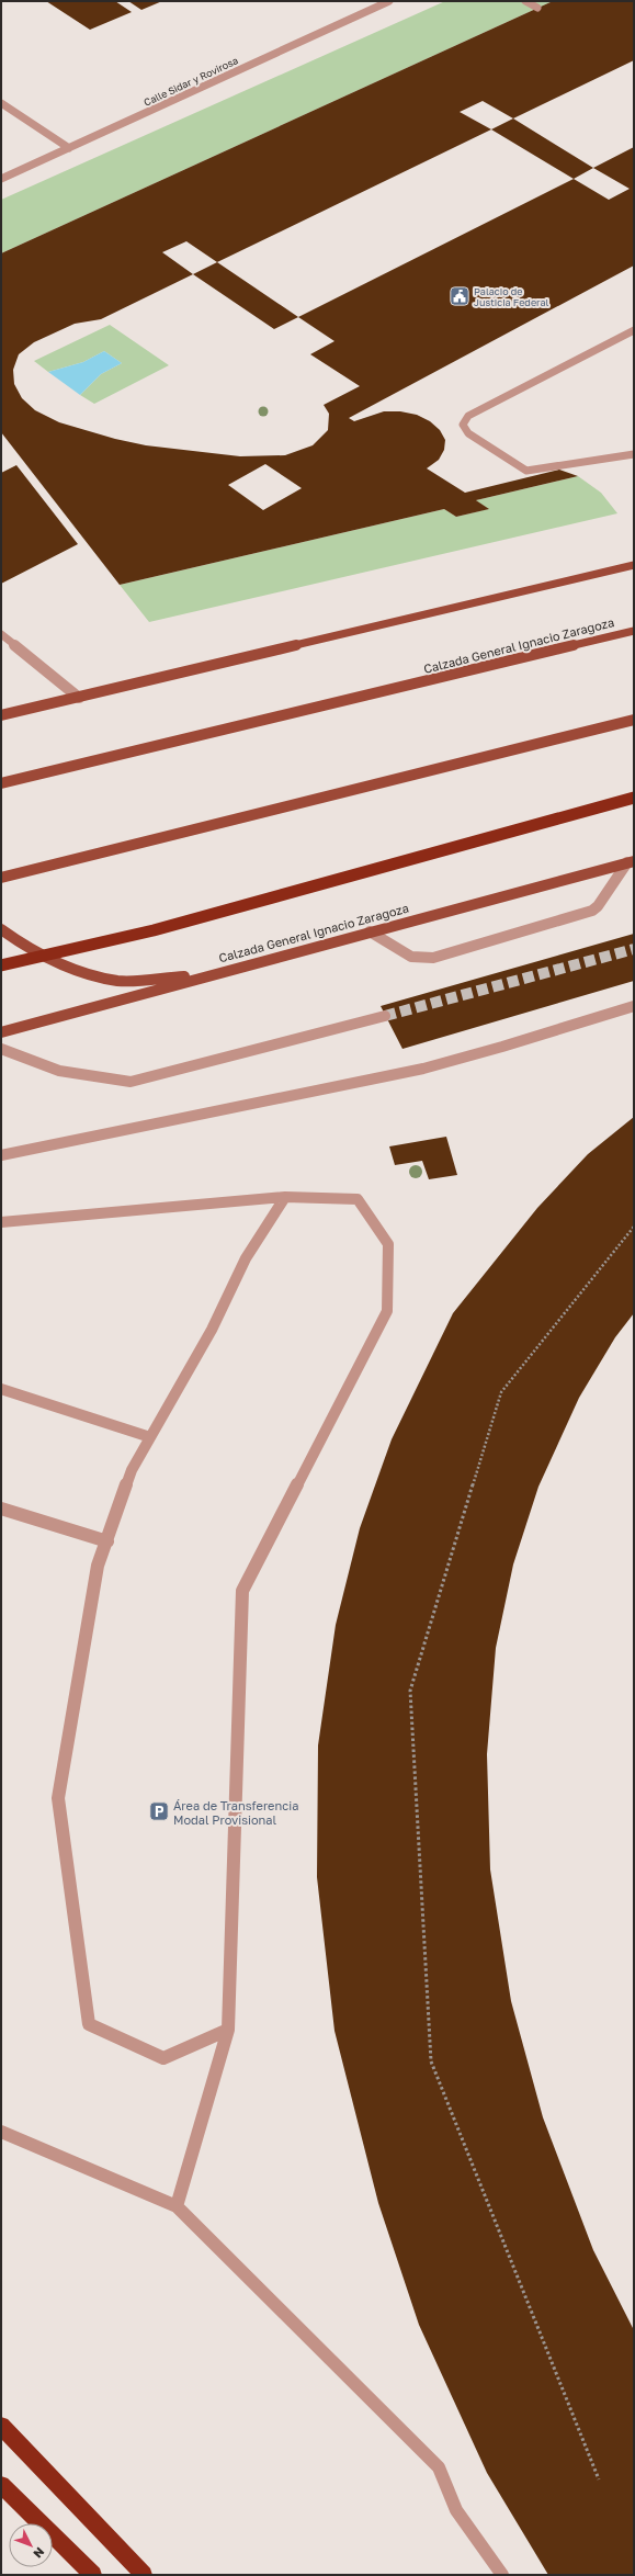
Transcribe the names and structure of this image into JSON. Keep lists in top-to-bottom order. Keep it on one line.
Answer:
{"streets":{"main road":["Calzada General Ignacio Zaragoza"],"street":["Calle Sidar y Rovirosa"]},"places":{"public building":["Palacio de Justicia Federal"],"parking":["Área de Transferencia Modal Provisional"]},"north":"bottom right"}
